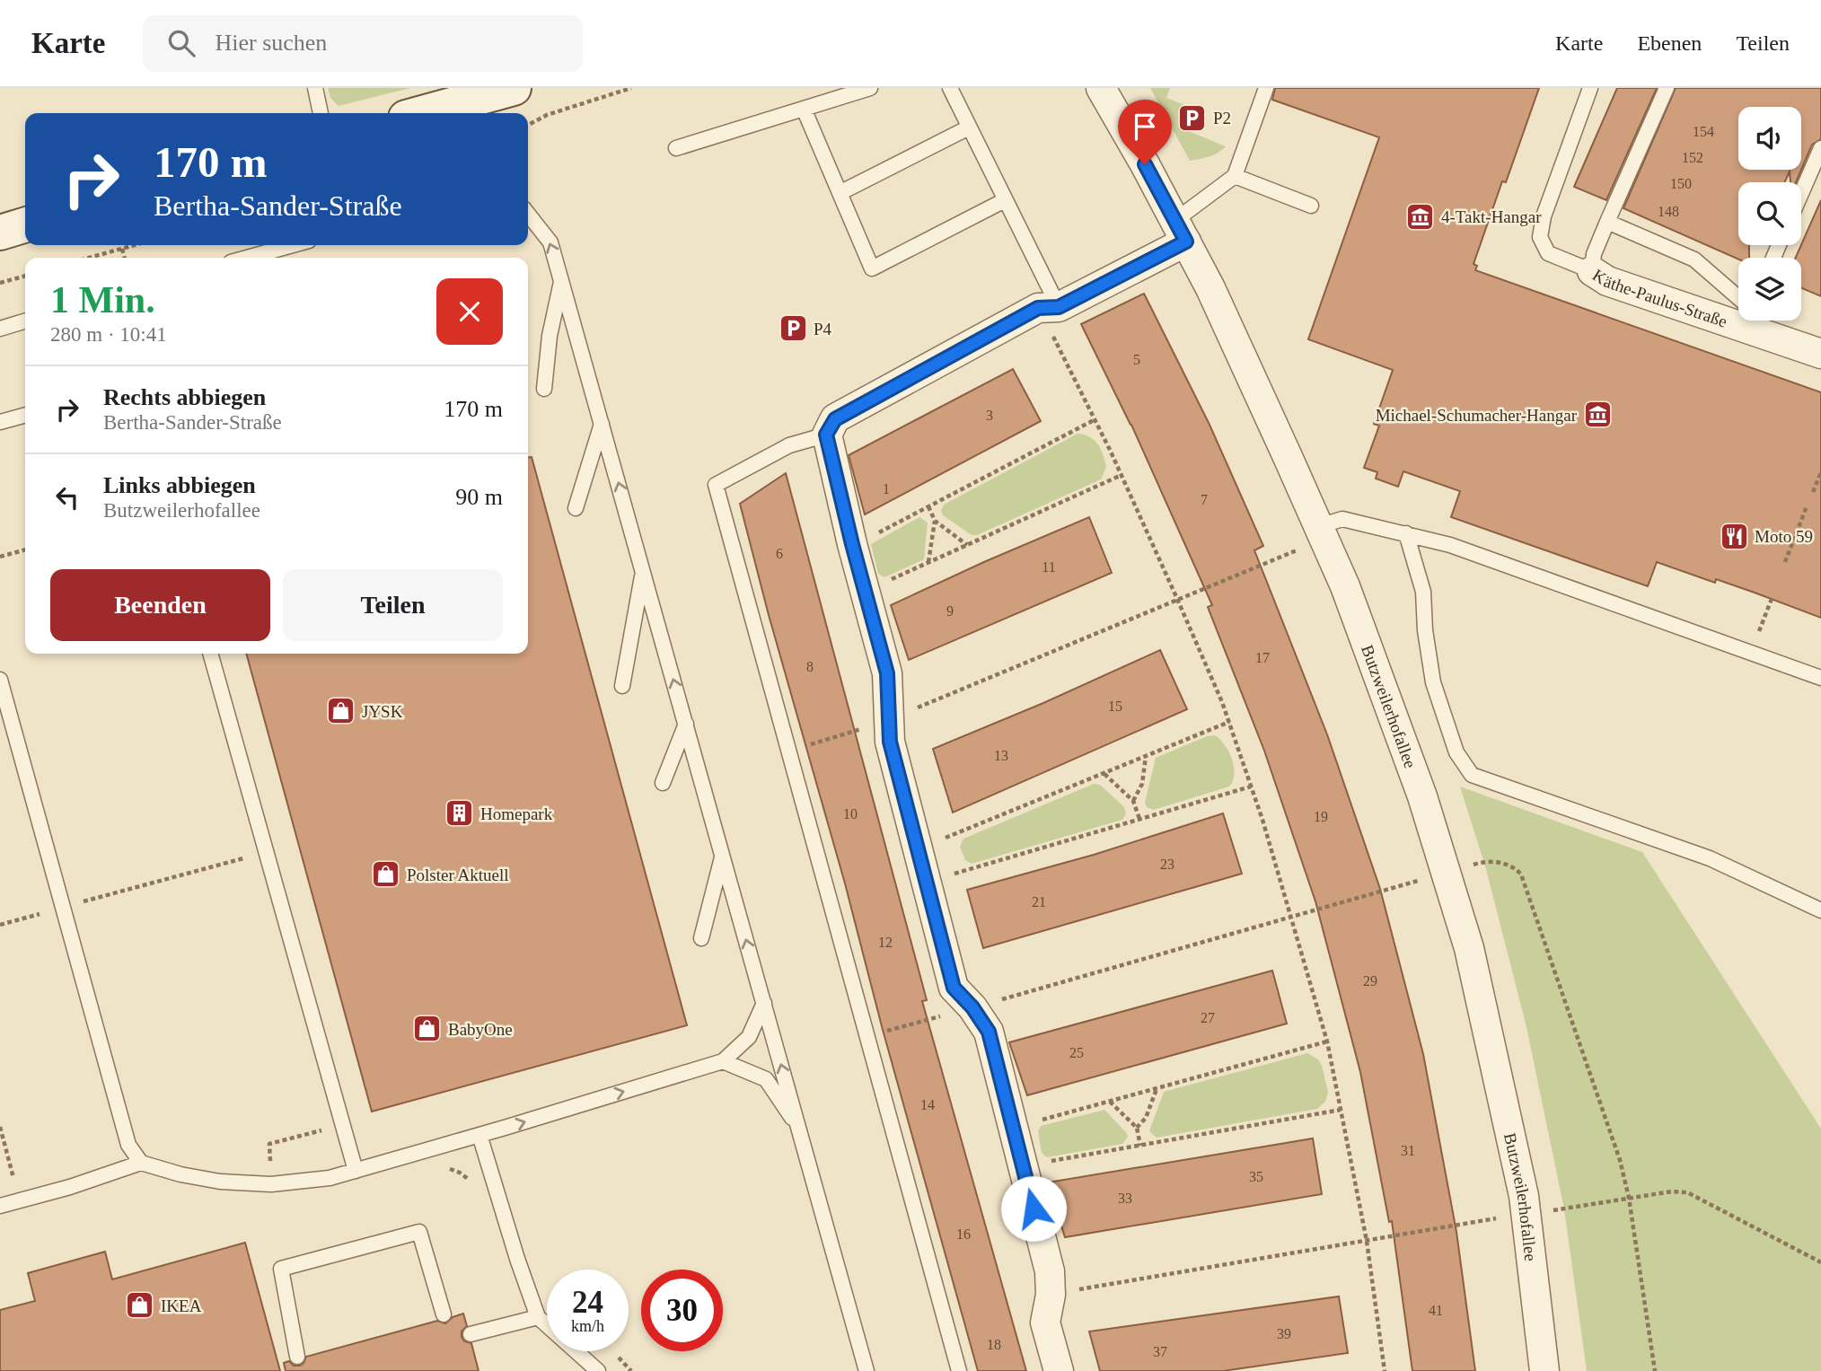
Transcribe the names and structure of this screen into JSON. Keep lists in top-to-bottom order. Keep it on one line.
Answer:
{"streets":{"street":["Käthe-Paulus-Straße","Butzweilerhofallee"]},"places":{"parking":["P2","P4"],"museum":["4-Takt-Hangar","Michael-Schumacher-Hangar"],"restaurant":["Moto 59"],"shop":["JYSK","Polster Aktuell","BabyOne","IKEA"],"building":["Homepark"]},"house_numbers":["154","152","150","148","5","3","1","7","6","11","9","17","8","15","13","10","19","23","21","12","29","27","25","14","31","35","33","16","41","39","18","37"],"page":{"header":"Karte","search":"Hier suchen","nav":["Karte","Ebenen","Teilen"],"turn":["170 m","Bertha-Sander-Straße"],"heading":["1 Min.","280 m · 10:41"],"list":[{"name":"Rechts abbiegen","note":"Bertha-Sander-Straße","value":"170 m"},{"name":"Links abbiegen","note":"Butzweilerhofallee","value":"90 m"}],"buttons":["Beenden","Teilen"],"speed":"24 km/h","limit":"30"}}
